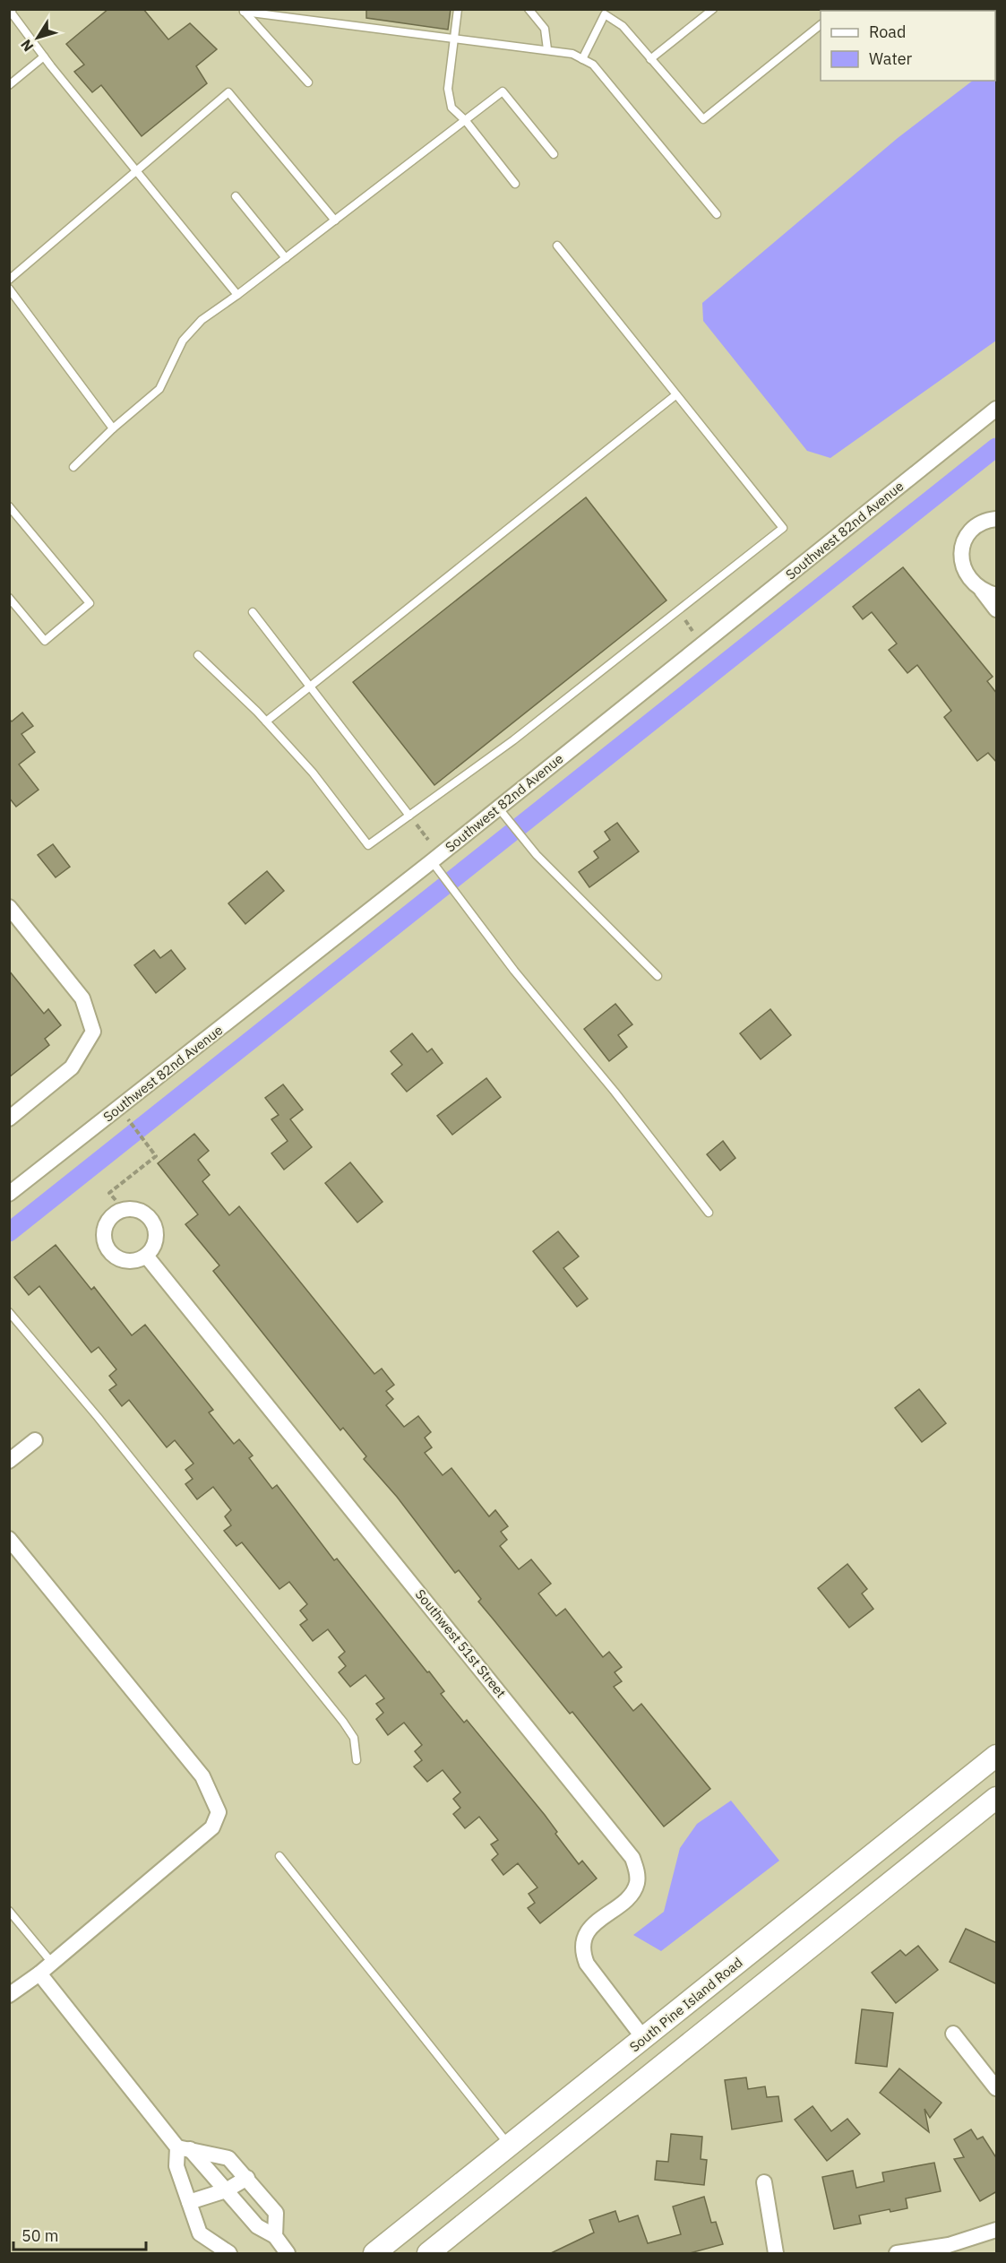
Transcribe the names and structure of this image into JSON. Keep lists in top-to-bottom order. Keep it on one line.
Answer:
{"streets":{"main road":["South Pine Island Road"],"street":["Southwest 82nd Avenue","Southwest 51st Street"]},"crossings":[["Southwest 51st Street","South Pine Island Road"]],"legend":["Road","Water"],"scale_bar":"50 m","north":"bottom left"}
